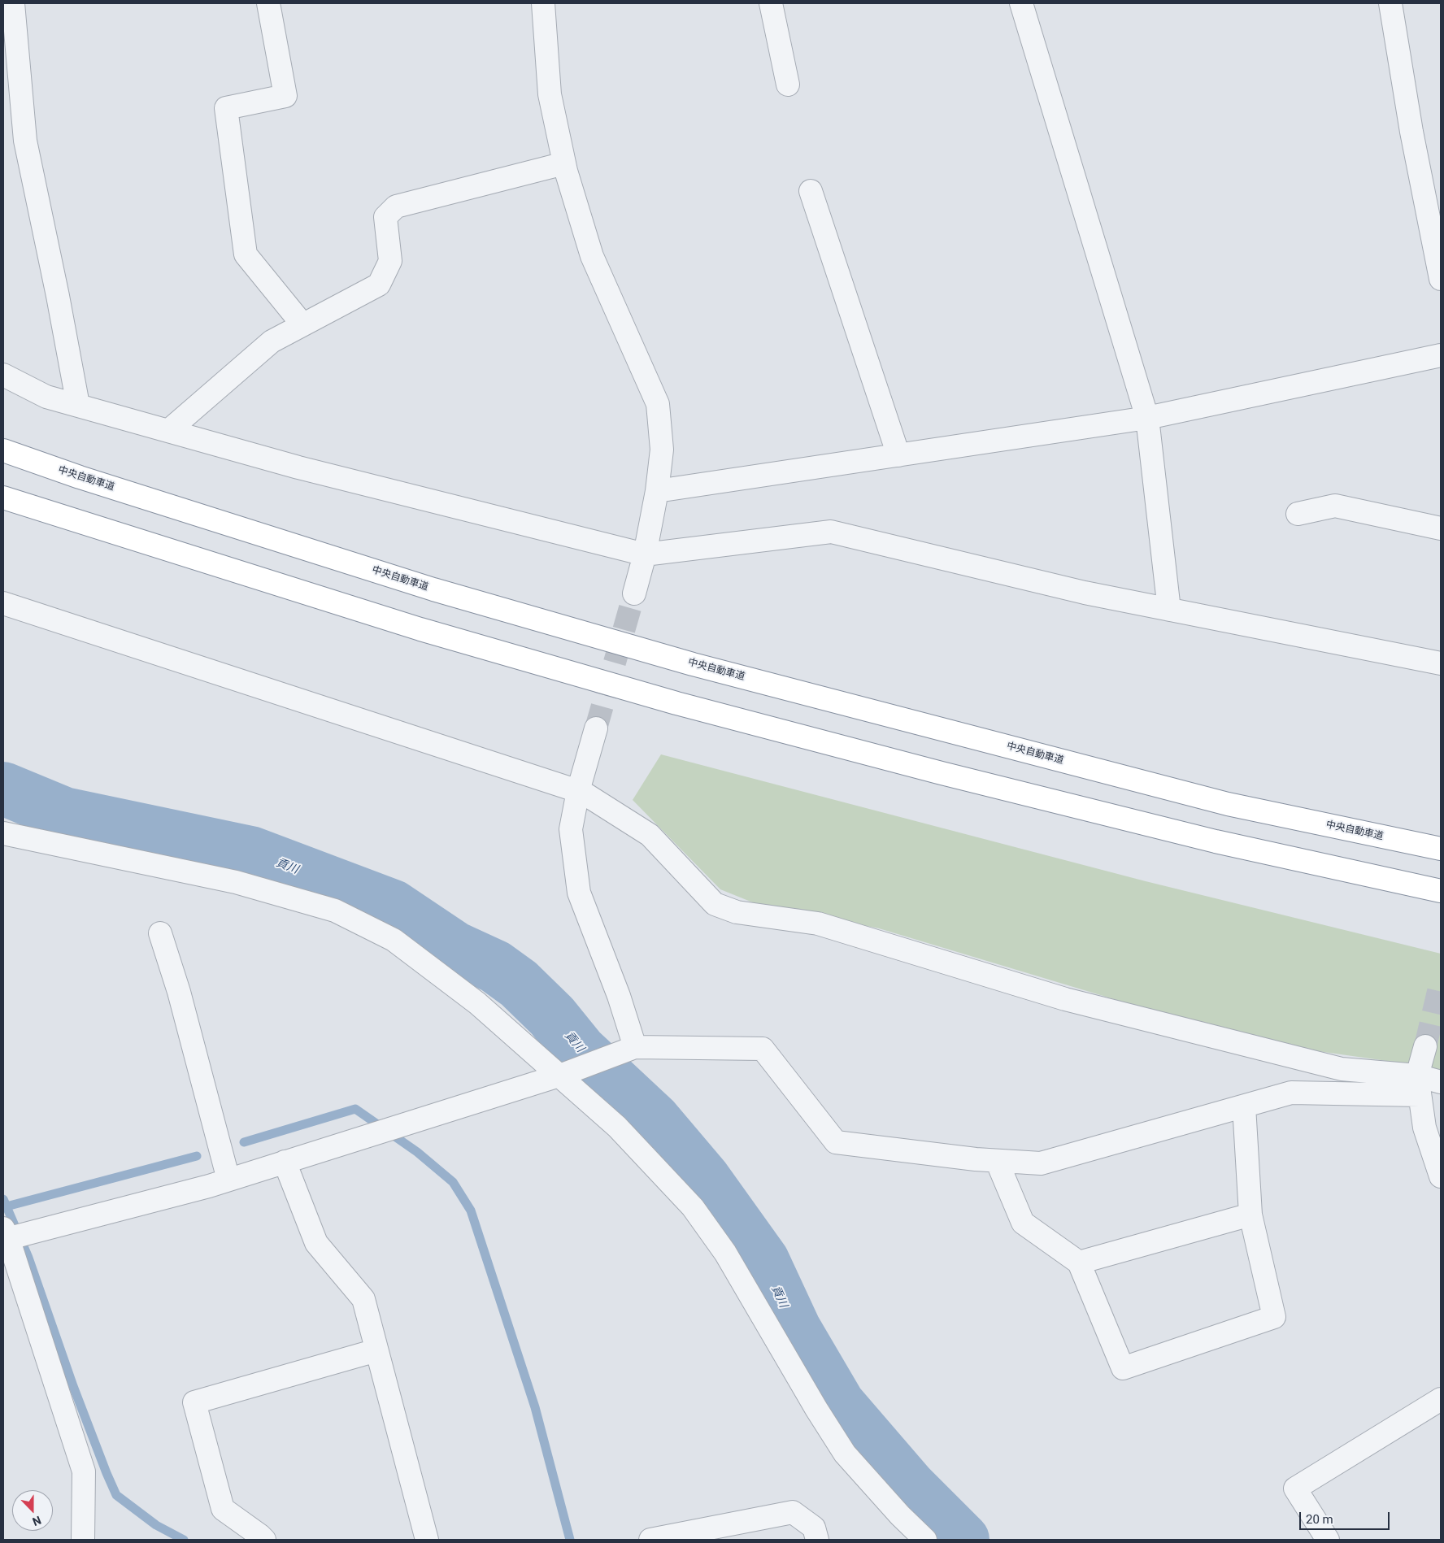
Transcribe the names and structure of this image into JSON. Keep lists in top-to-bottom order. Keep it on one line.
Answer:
{"streets":{"highway":["中央自動車道"]},"water":["貢川"],"scale_bar":"20 m","north":"bottom"}
